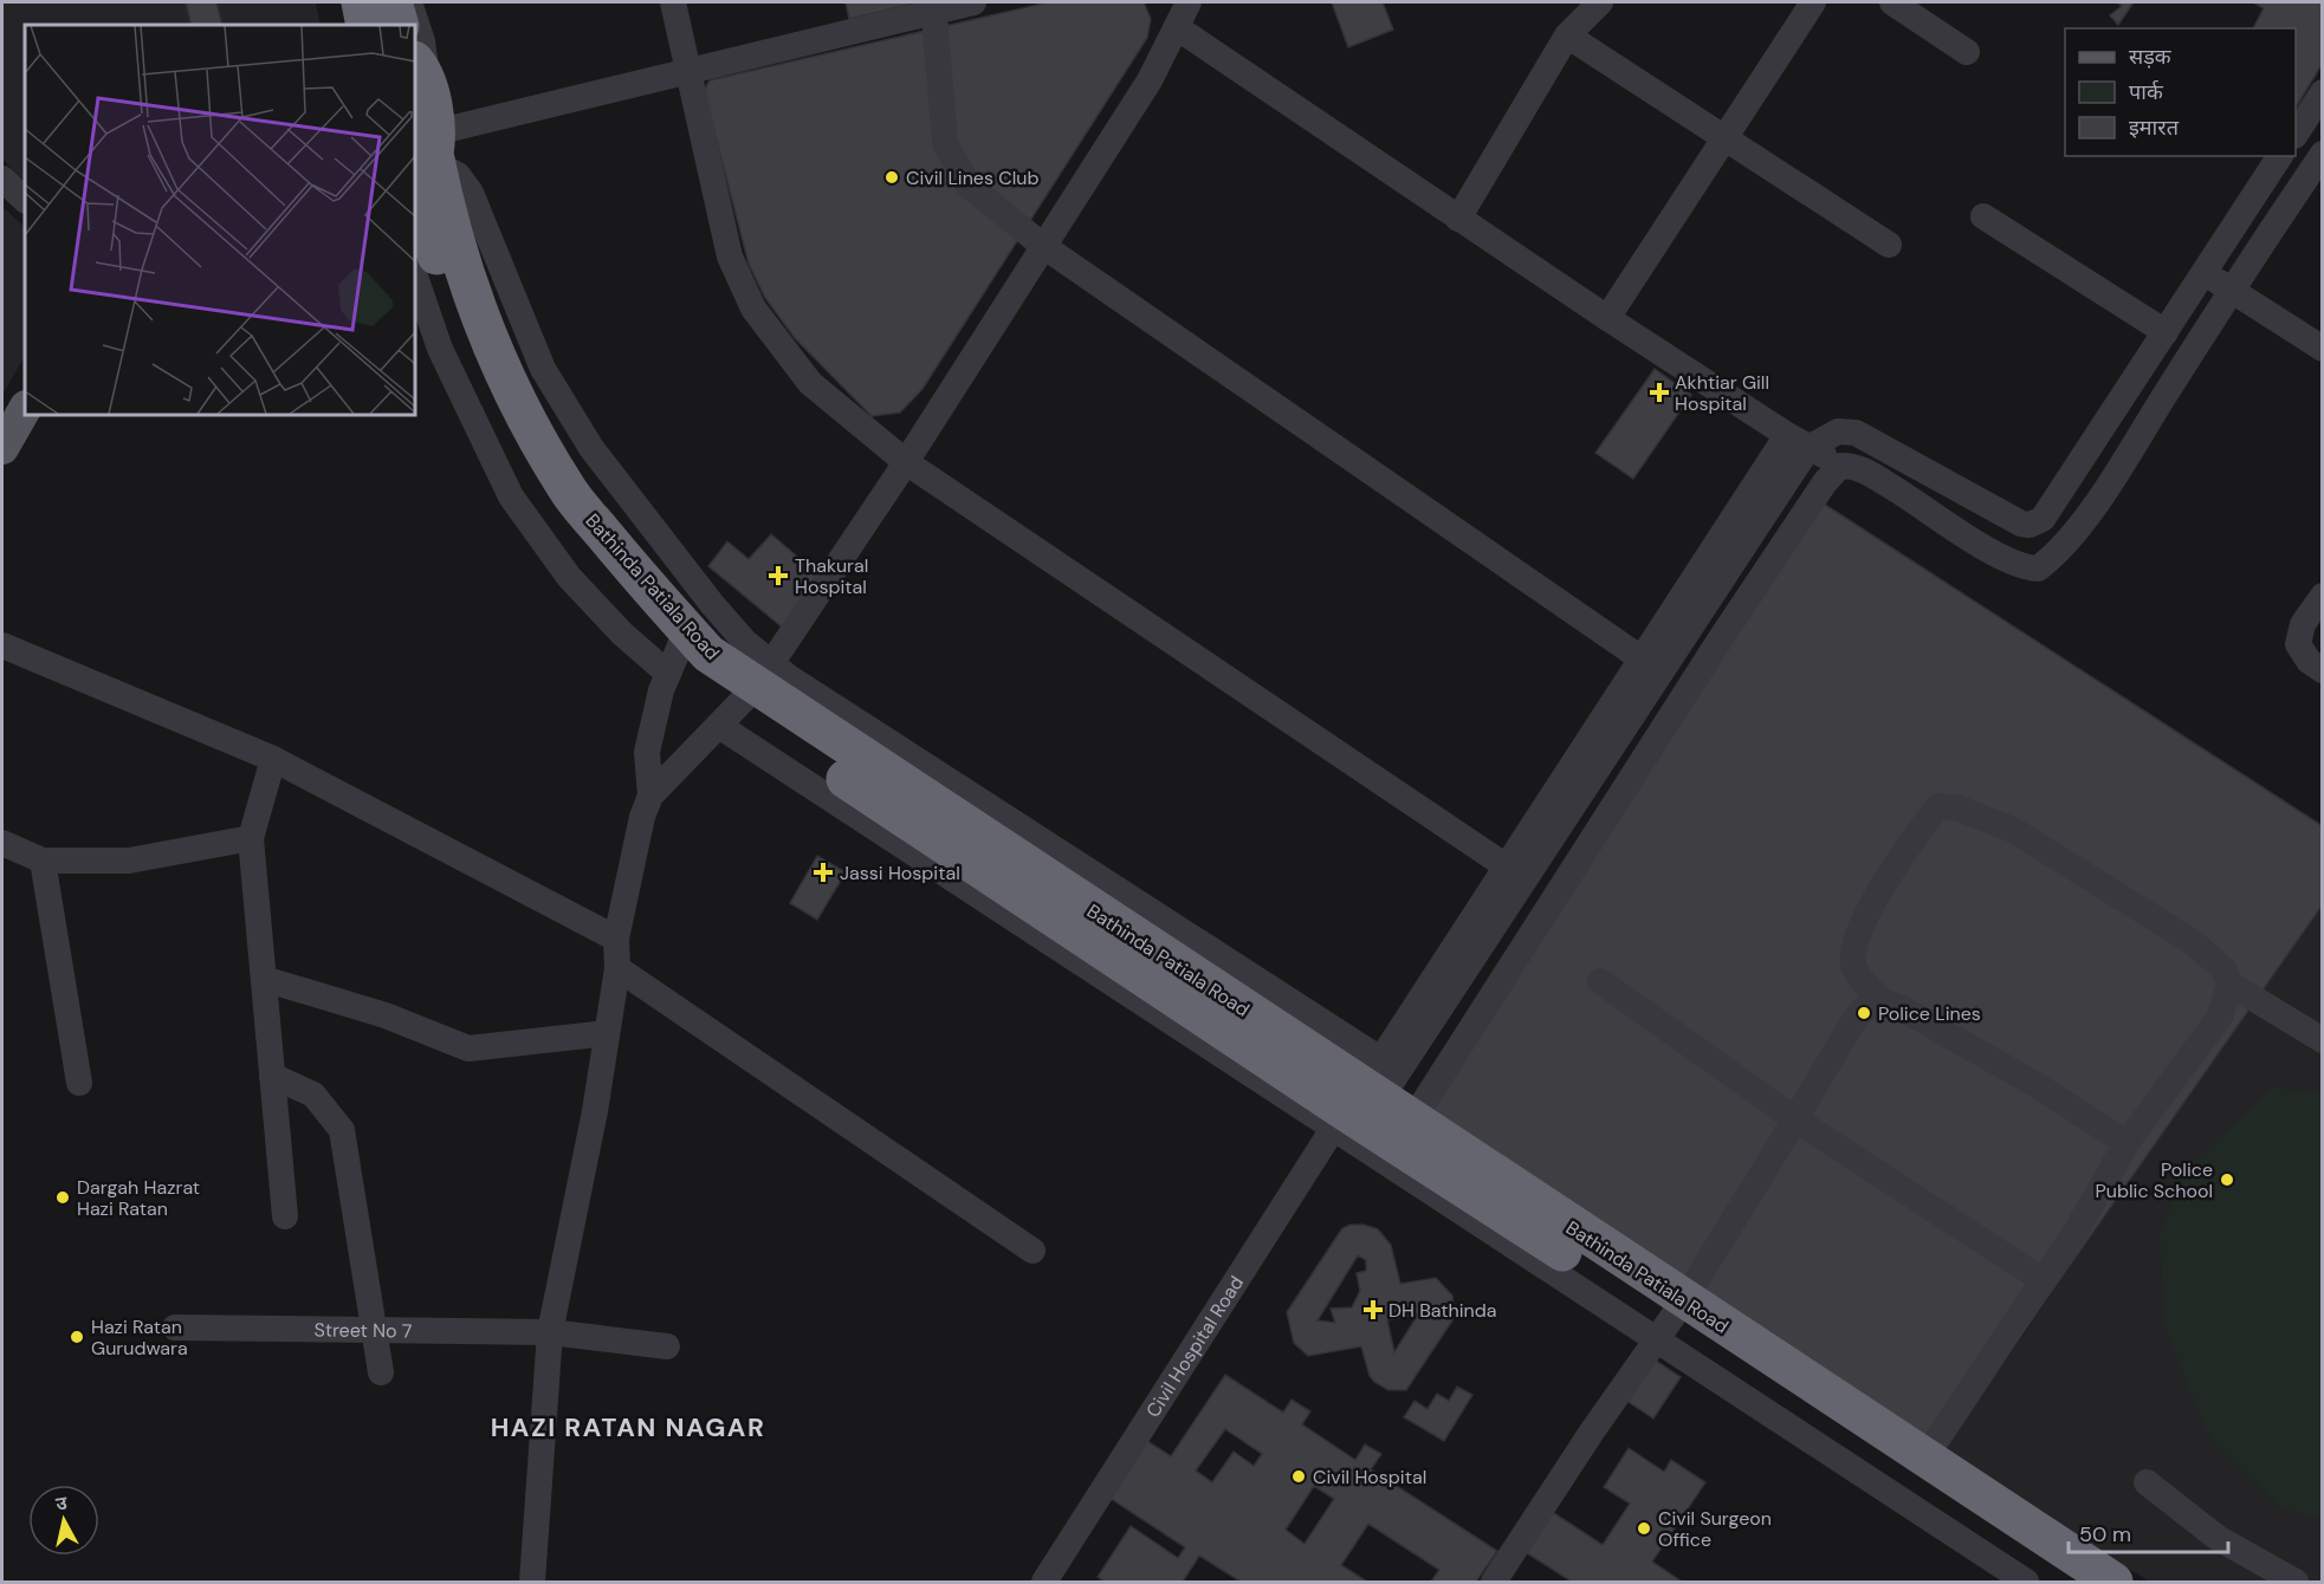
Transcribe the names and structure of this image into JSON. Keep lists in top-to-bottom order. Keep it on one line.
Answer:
{"streets":{"highway":["Bathinda Patiala Road"],"street":["Street No 7","Civil Hospital Road"]},"crossings":[["Bathinda Patiala Road","Civil Hospital Road"]],"districts":["HAZI RATAN NAGAR"],"places":{"other":["Civil Lines Club","Police Lines","Police Public School","Dargah Hazrat Hazi Ratan","Hazi Ratan Gurudwara","Civil Hospital","Civil Surgeon Office"],"health":["Akhtiar Gill Hospital","Thakural Hospital","Jassi Hospital","DH Bathinda"]},"legend":["सड़क","पार्क","इमारत"],"scale_bar":"50 m","north":"top"}
